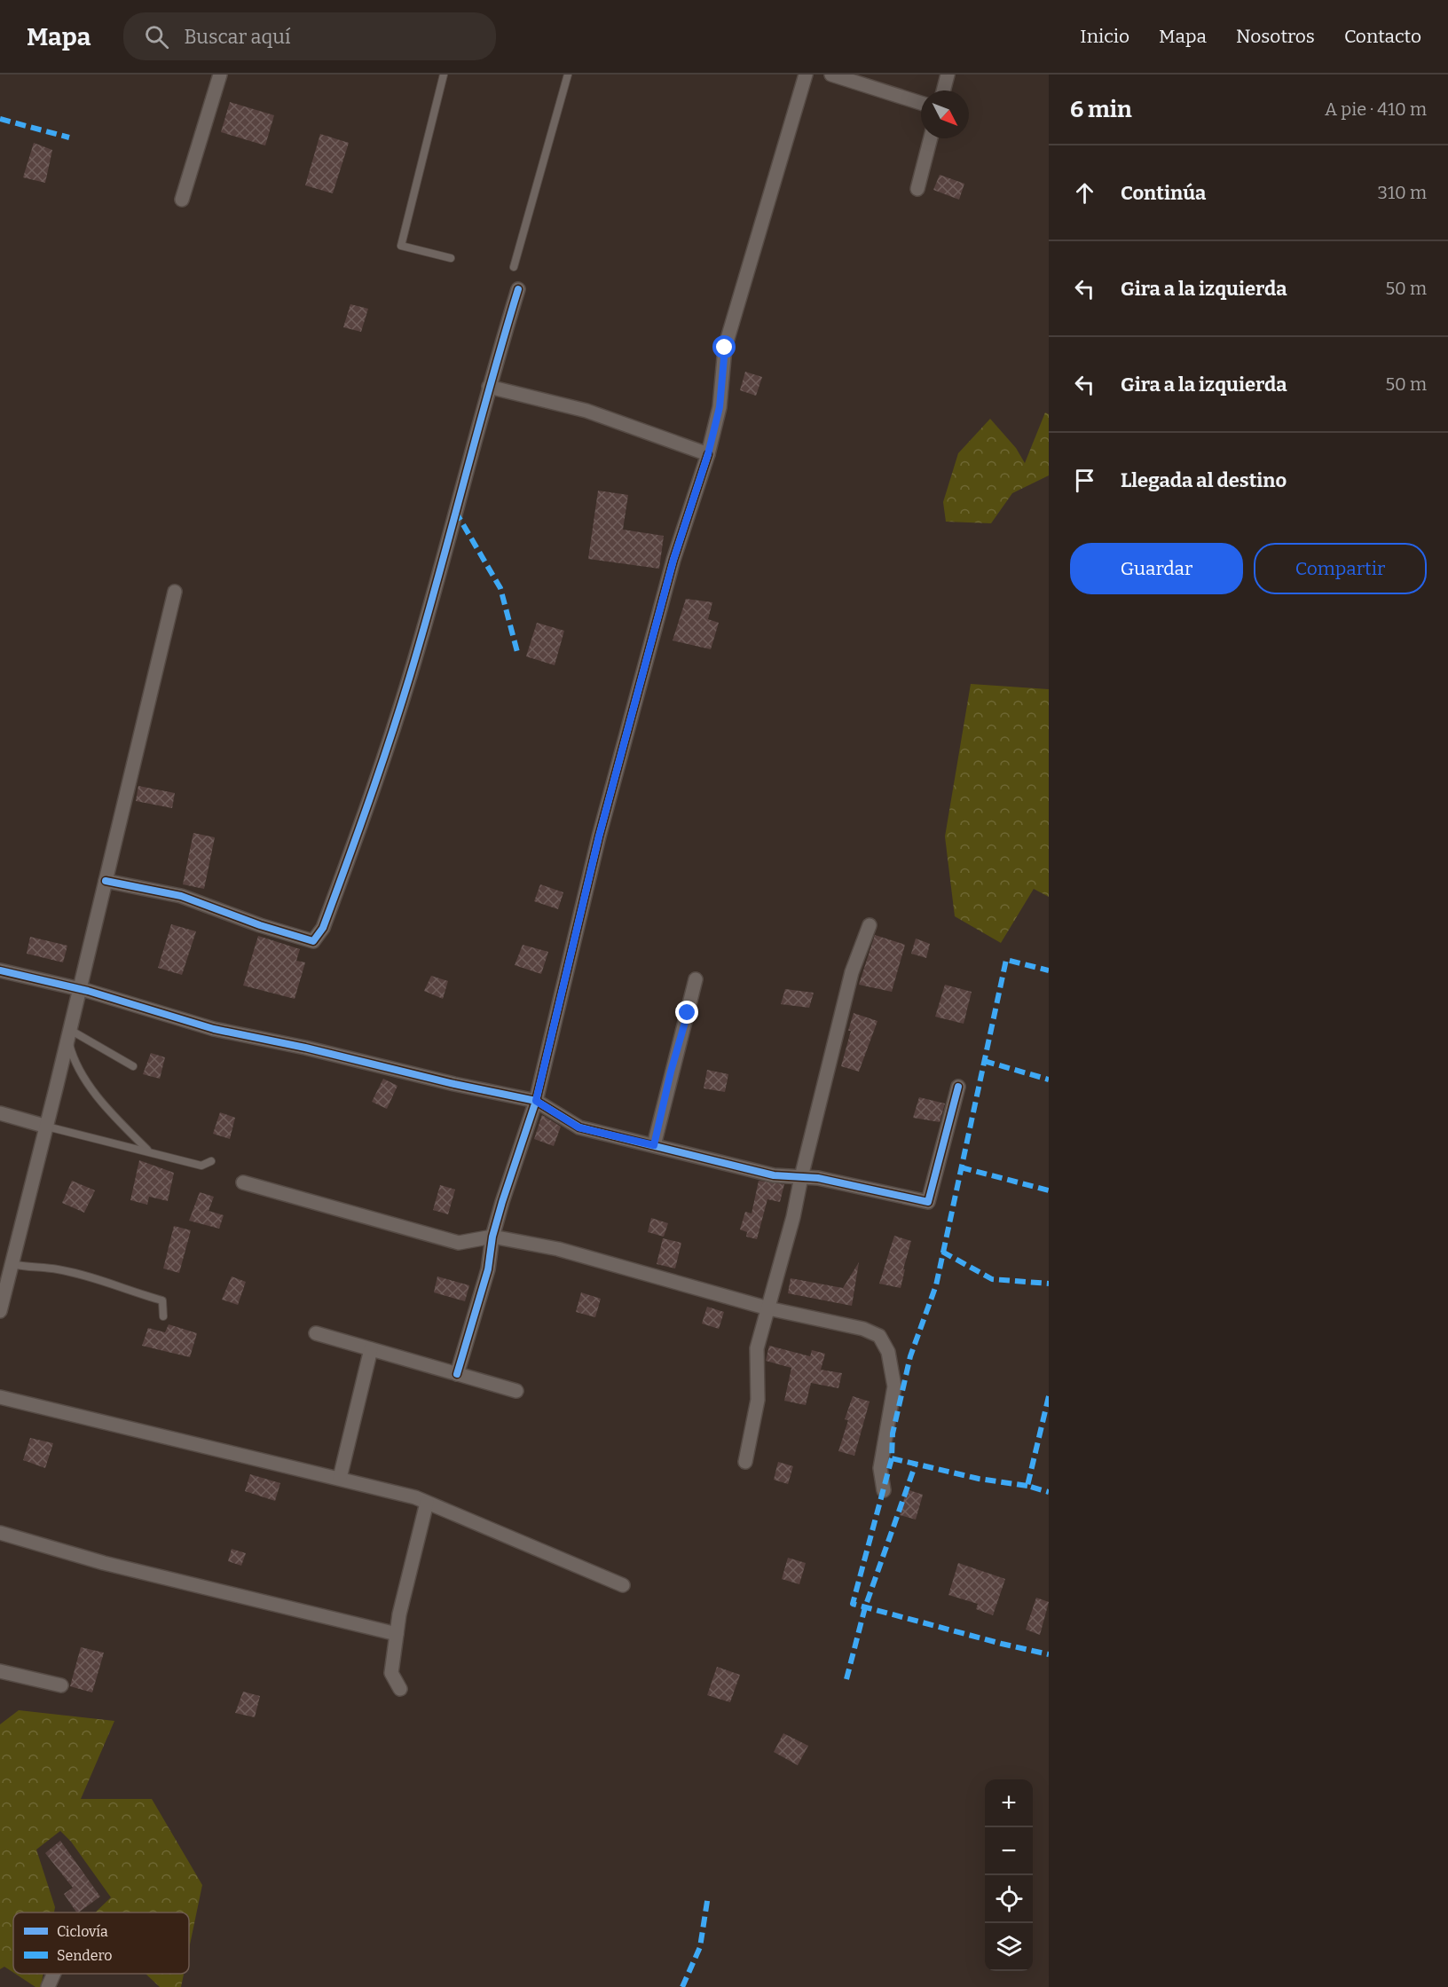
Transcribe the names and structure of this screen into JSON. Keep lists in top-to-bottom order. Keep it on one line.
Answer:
{"legend":["Ciclovía","Sendero"],"north":"bottom right","page":{"header":"Mapa","search":"Buscar aquí","nav":["Inicio","Mapa","Nosotros","Contacto"],"heading":["6 min","A pie · 410 m"],"list":[["Continúa","310 m"],["Gira a la izquierda","50 m"],["Gira a la izquierda","50 m"],"Llegada al destino"],"buttons":["Guardar","Compartir"],"map_buttons":["+","−"]}}
